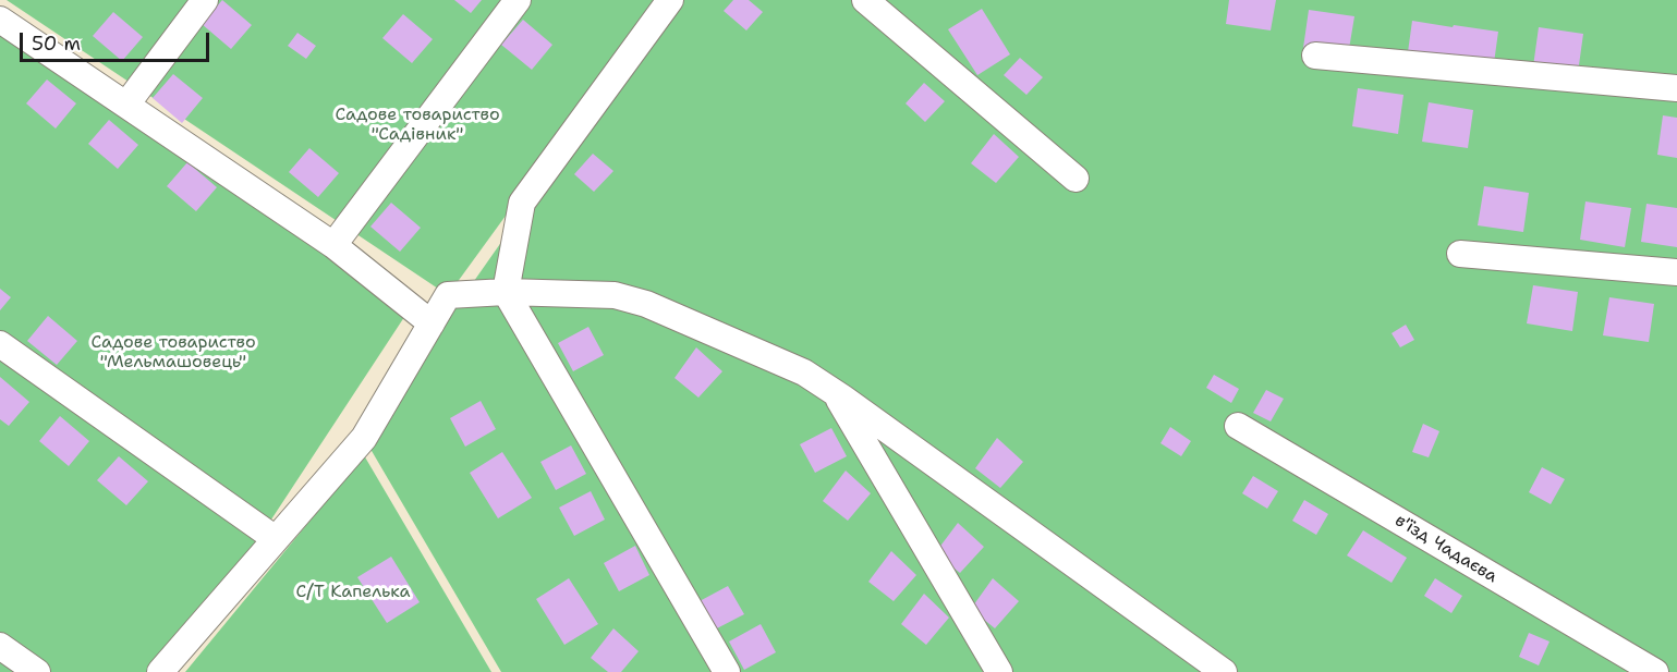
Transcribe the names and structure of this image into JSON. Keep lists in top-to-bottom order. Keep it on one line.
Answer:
{"streets":{"lane":["в'їзд Чадаєва"]},"parks":["Садове товариство \"Садівник\"","Садове товариство \"Мельмашовець\"","С/Т Капелька"],"scale_bar":"50 m"}
